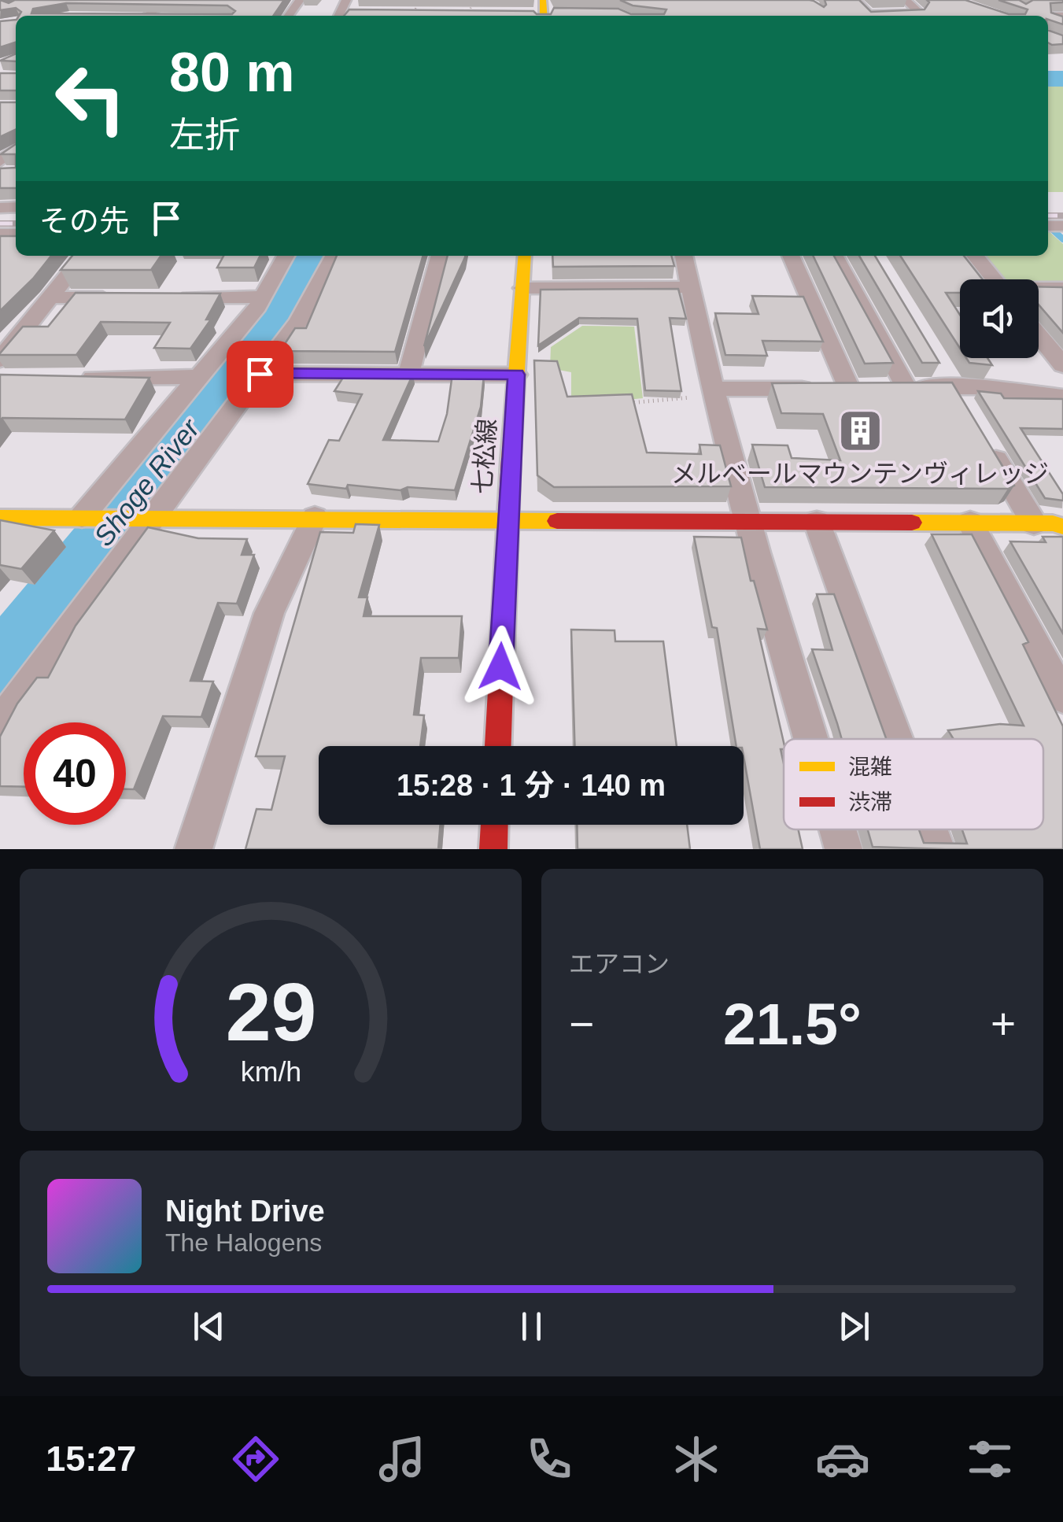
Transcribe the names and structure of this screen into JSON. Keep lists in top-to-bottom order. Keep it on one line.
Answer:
{"streets":{"street":["七松線"]},"water":["Shoge River"],"places":{"building":["メルベールマウンテンヴィレッジ"]},"legend":["混雑","渋滞"],"page":{"turn":["80 m","左折"],"then":"その先","limit":"40","trip":"15:28 · 1 分 · 140 m","tile":"エアコン","heat":["−","21.5°","+"],"song":["Night Drive","The Halogens"],"tabs":"15:27","gauge":["29","km/h"]}}
